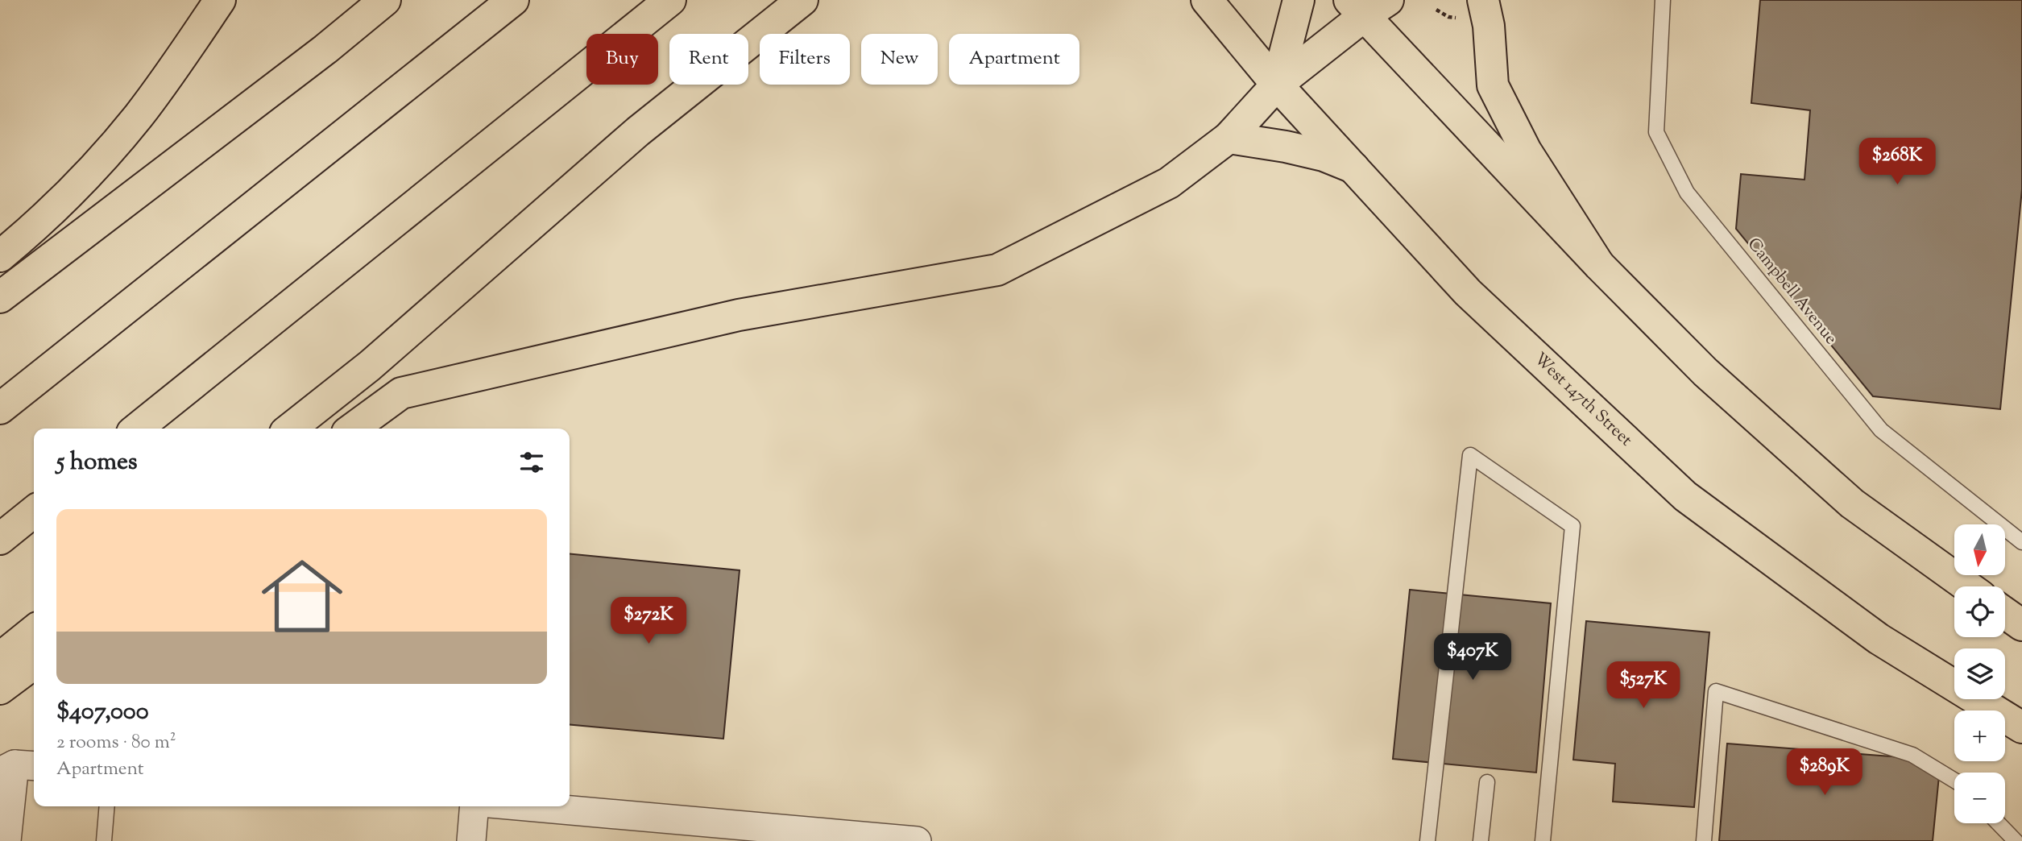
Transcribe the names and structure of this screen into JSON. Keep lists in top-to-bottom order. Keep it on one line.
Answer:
{"streets":{"main road":["West 147th Street"],"lane":["Campbell Avenue"]},"north":"bottom","page":{"chip":["Buy","Rent","Filters","New","Apartment"],"price":["$268K","$272K","$407K","$527K","$289K"],"heading":"5 homes","list":[{"name":"$407,000","note":"2 rooms · 80 m² · Apartment"}],"map_buttons":["+","−"]}}
